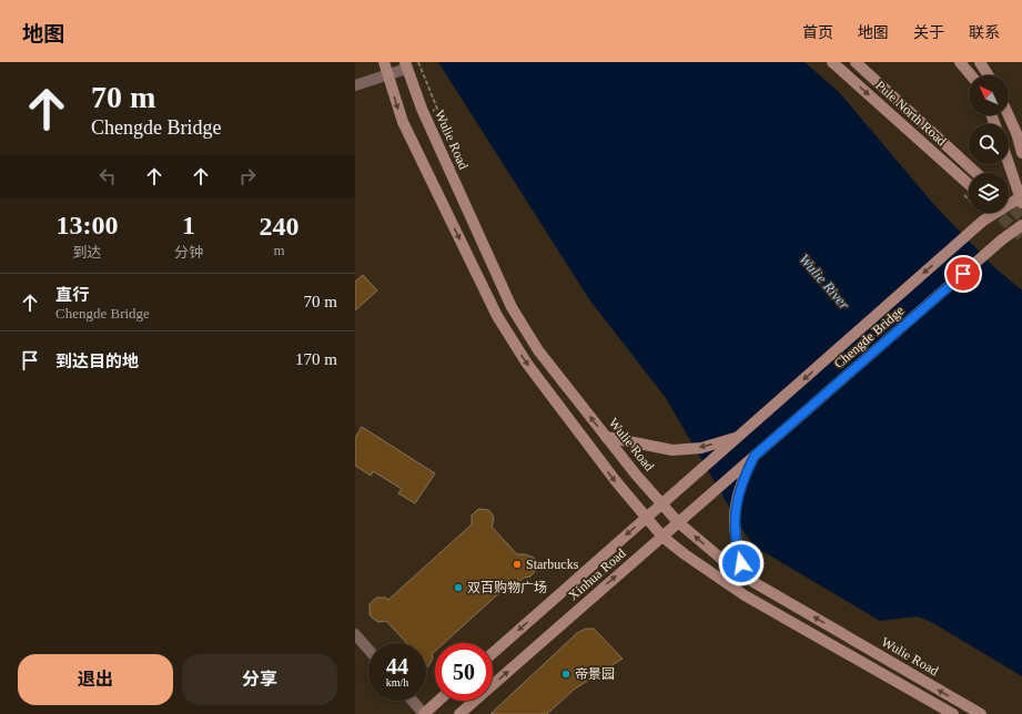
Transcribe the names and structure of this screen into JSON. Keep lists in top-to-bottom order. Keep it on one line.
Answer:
{"streets":{"main road":["Pule North Road","Wulie Road","Chengde Bridge","Xinhua Road"]},"crossings":[["Wulie Road","Xinhua Road"],["Chengde Bridge","Xinhua Road"]],"water":["Wulie River"],"places":["Starbucks","双百购物广场","帝景园"],"north":"top left","page":{"header":"地图","nav":["首页","地图","关于","联系"],"turn":["70 m","Chengde Bridge"],"eta":["13:00","到达","1","分钟","240","m"],"list":[{"name":"直行","note":"Chengde Bridge","value":"70 m"},{"name":"到达目的地","value":"170 m"}],"speed":"44 km/h","limit":"50","buttons":["退出","分享"]}}
